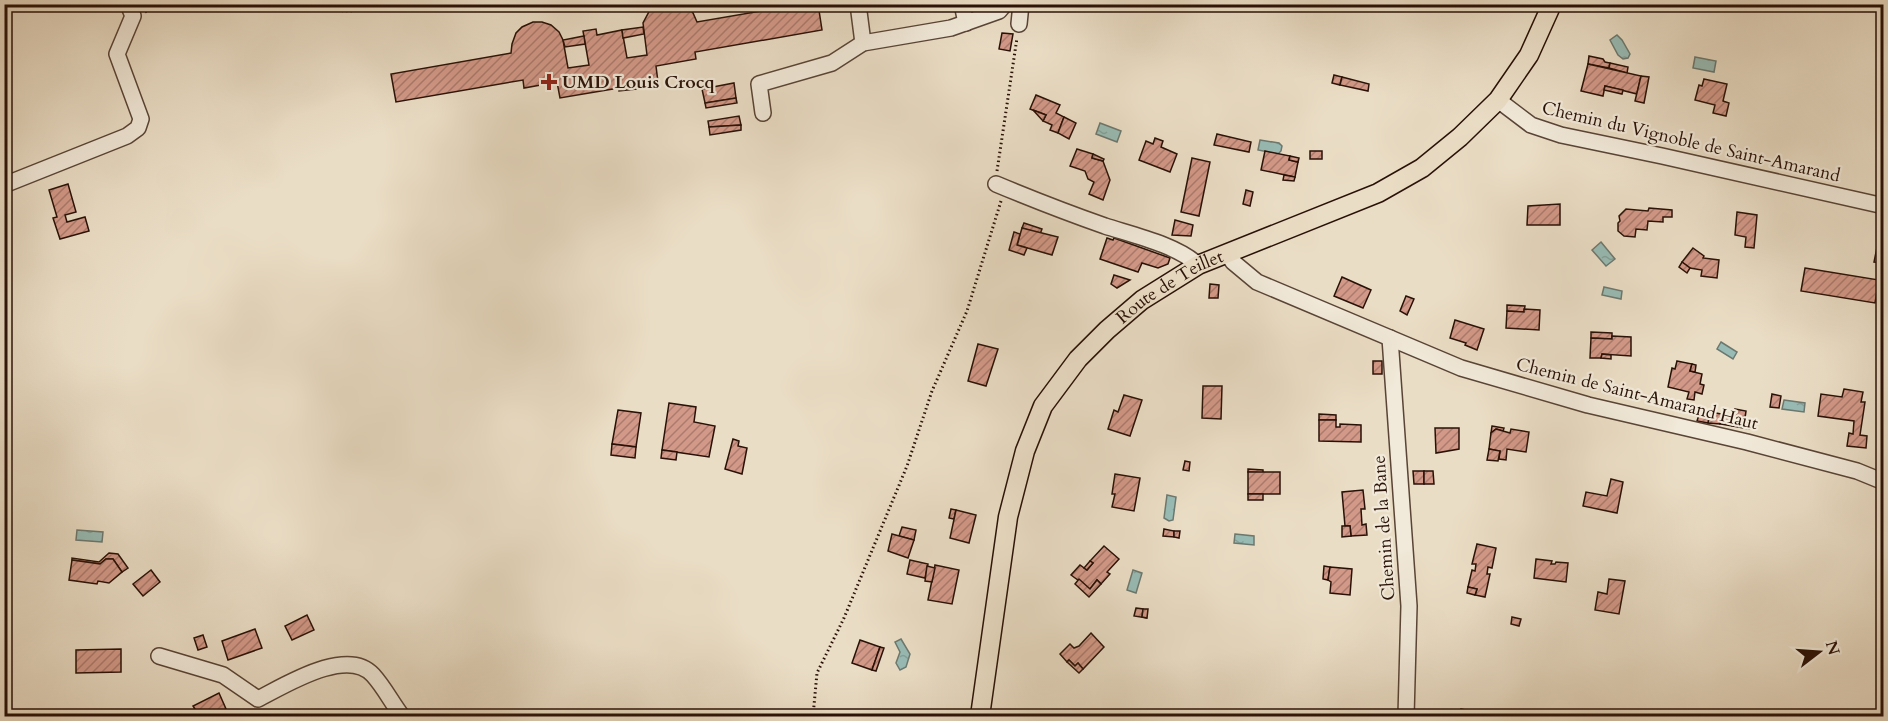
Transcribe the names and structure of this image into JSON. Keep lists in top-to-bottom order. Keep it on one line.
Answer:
{"streets":{"main road":["Route de Teillet"],"street":["Chemin du Vignoble de Saint-Amarand","Chemin de Saint-Amarand Haut","Chemin de la Bane"]},"crossings":[["Chemin du Vignoble de Saint-Amarand","Route de Teillet"],["Route de Teillet","Chemin de Saint-Amarand Haut"],["Chemin de Saint-Amarand Haut","Chemin de la Bane"]],"places":{"health":["UMD Louis Crocq"]},"north":"right"}
